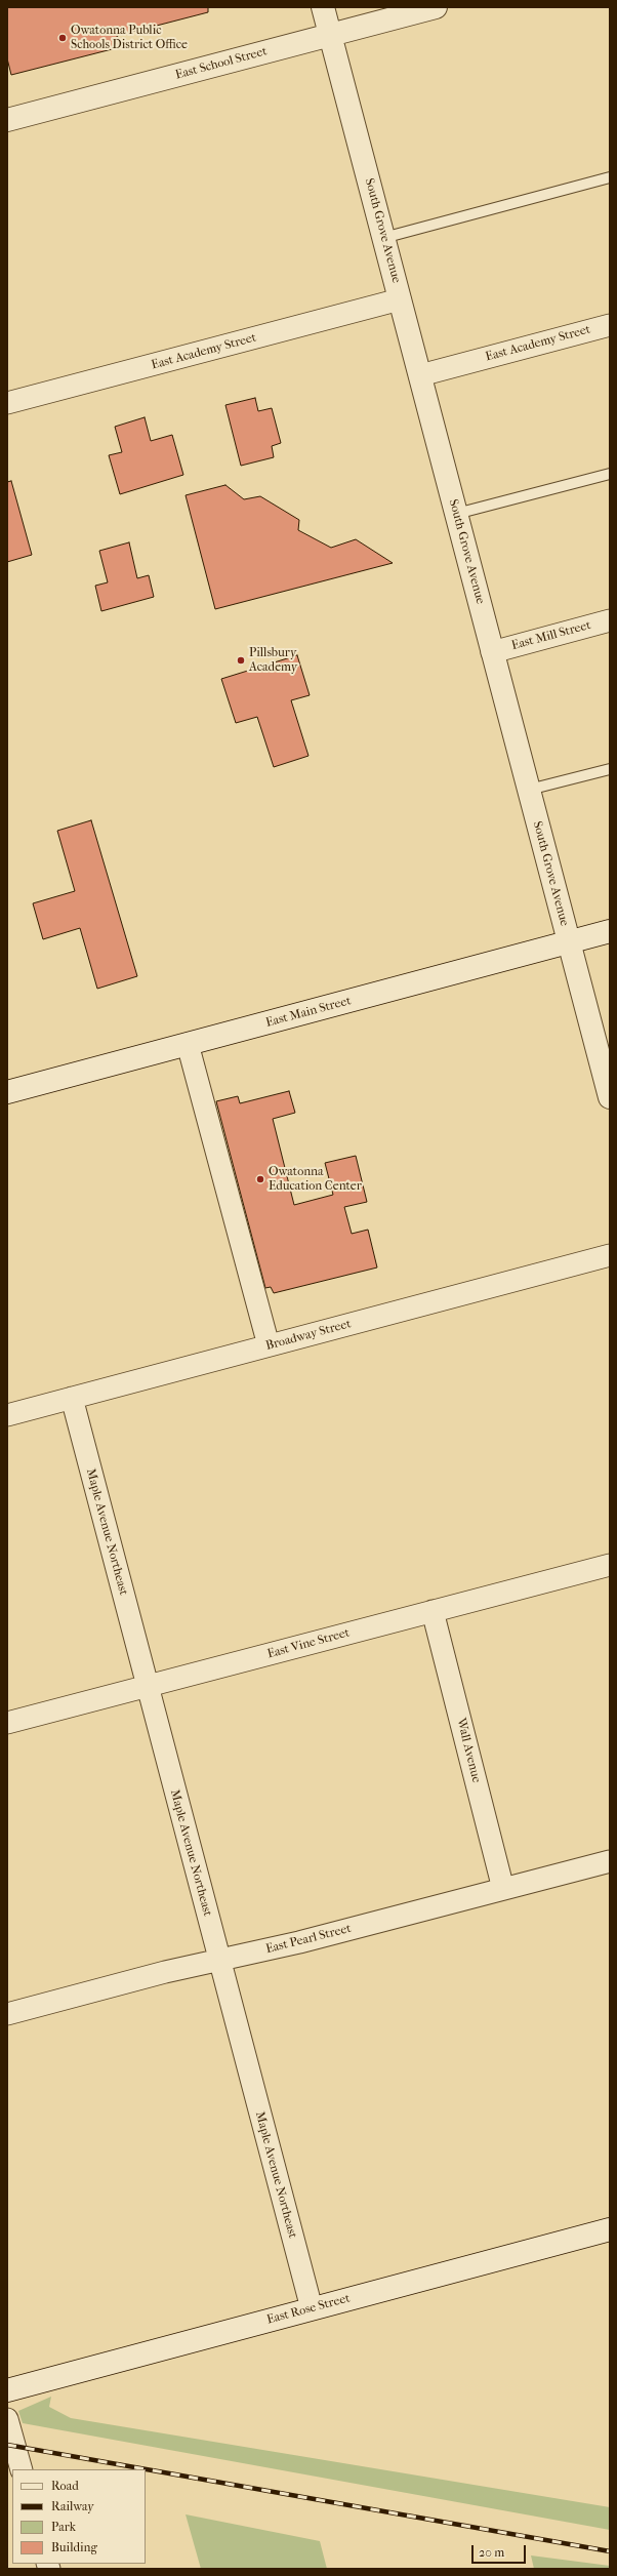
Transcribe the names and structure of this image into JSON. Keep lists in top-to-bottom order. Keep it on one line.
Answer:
{"streets":{"street":["East School Street","South Grove Avenue","East Academy Street","East Mill Street","East Main Street","Broadway Street","Maple Avenue Northeast","East Vine Street","Wall Avenue","East Pearl Street","East Rose Street"]},"crossings":[["East School Street","South Grove Avenue"],["South Grove Avenue","East Academy Street"],["South Grove Avenue","East Mill Street"],["South Grove Avenue","East Main Street"],["Broadway Street","Maple Avenue Northeast"],["Maple Avenue Northeast","East Vine Street"],["Maple Avenue Northeast","East Pearl Street"],["Maple Avenue Northeast","East Rose Street"],["East Vine Street","Wall Avenue"],["Wall Avenue","East Pearl Street"]],"places":["Owatonna Public Schools District Office","Pillsbury Academy","Owatonna Education Center"],"legend":["Road","Railway","Park","Building"],"scale_bar":"20 m"}
